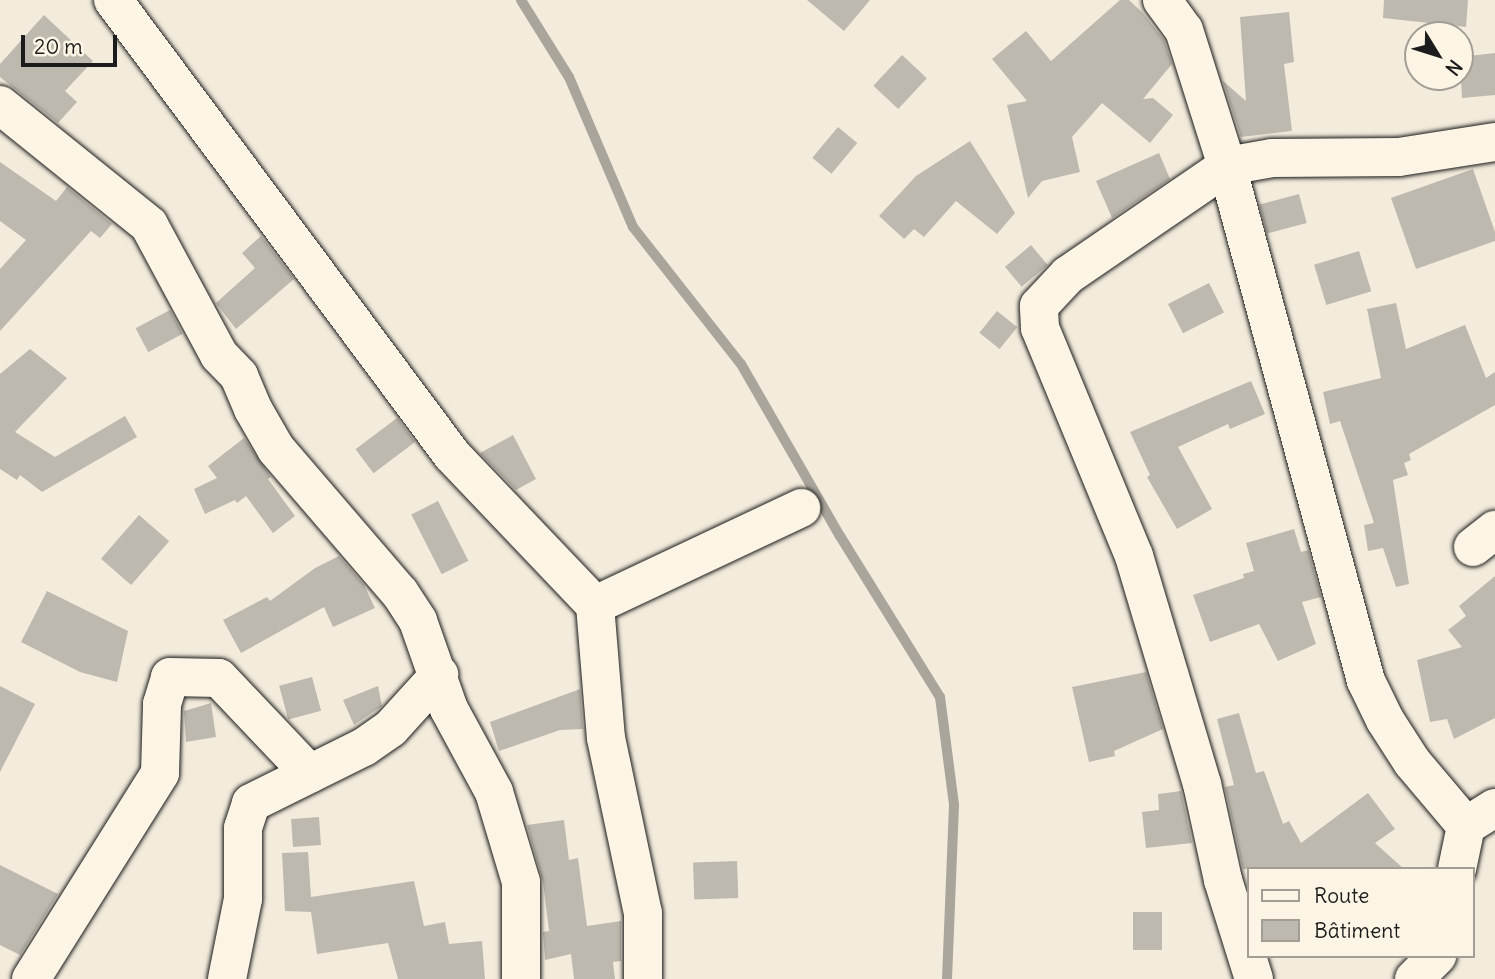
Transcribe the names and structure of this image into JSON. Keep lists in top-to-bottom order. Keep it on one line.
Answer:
{"legend":["Route","Bâtiment"],"scale_bar":"20 m","north":"bottom right"}
